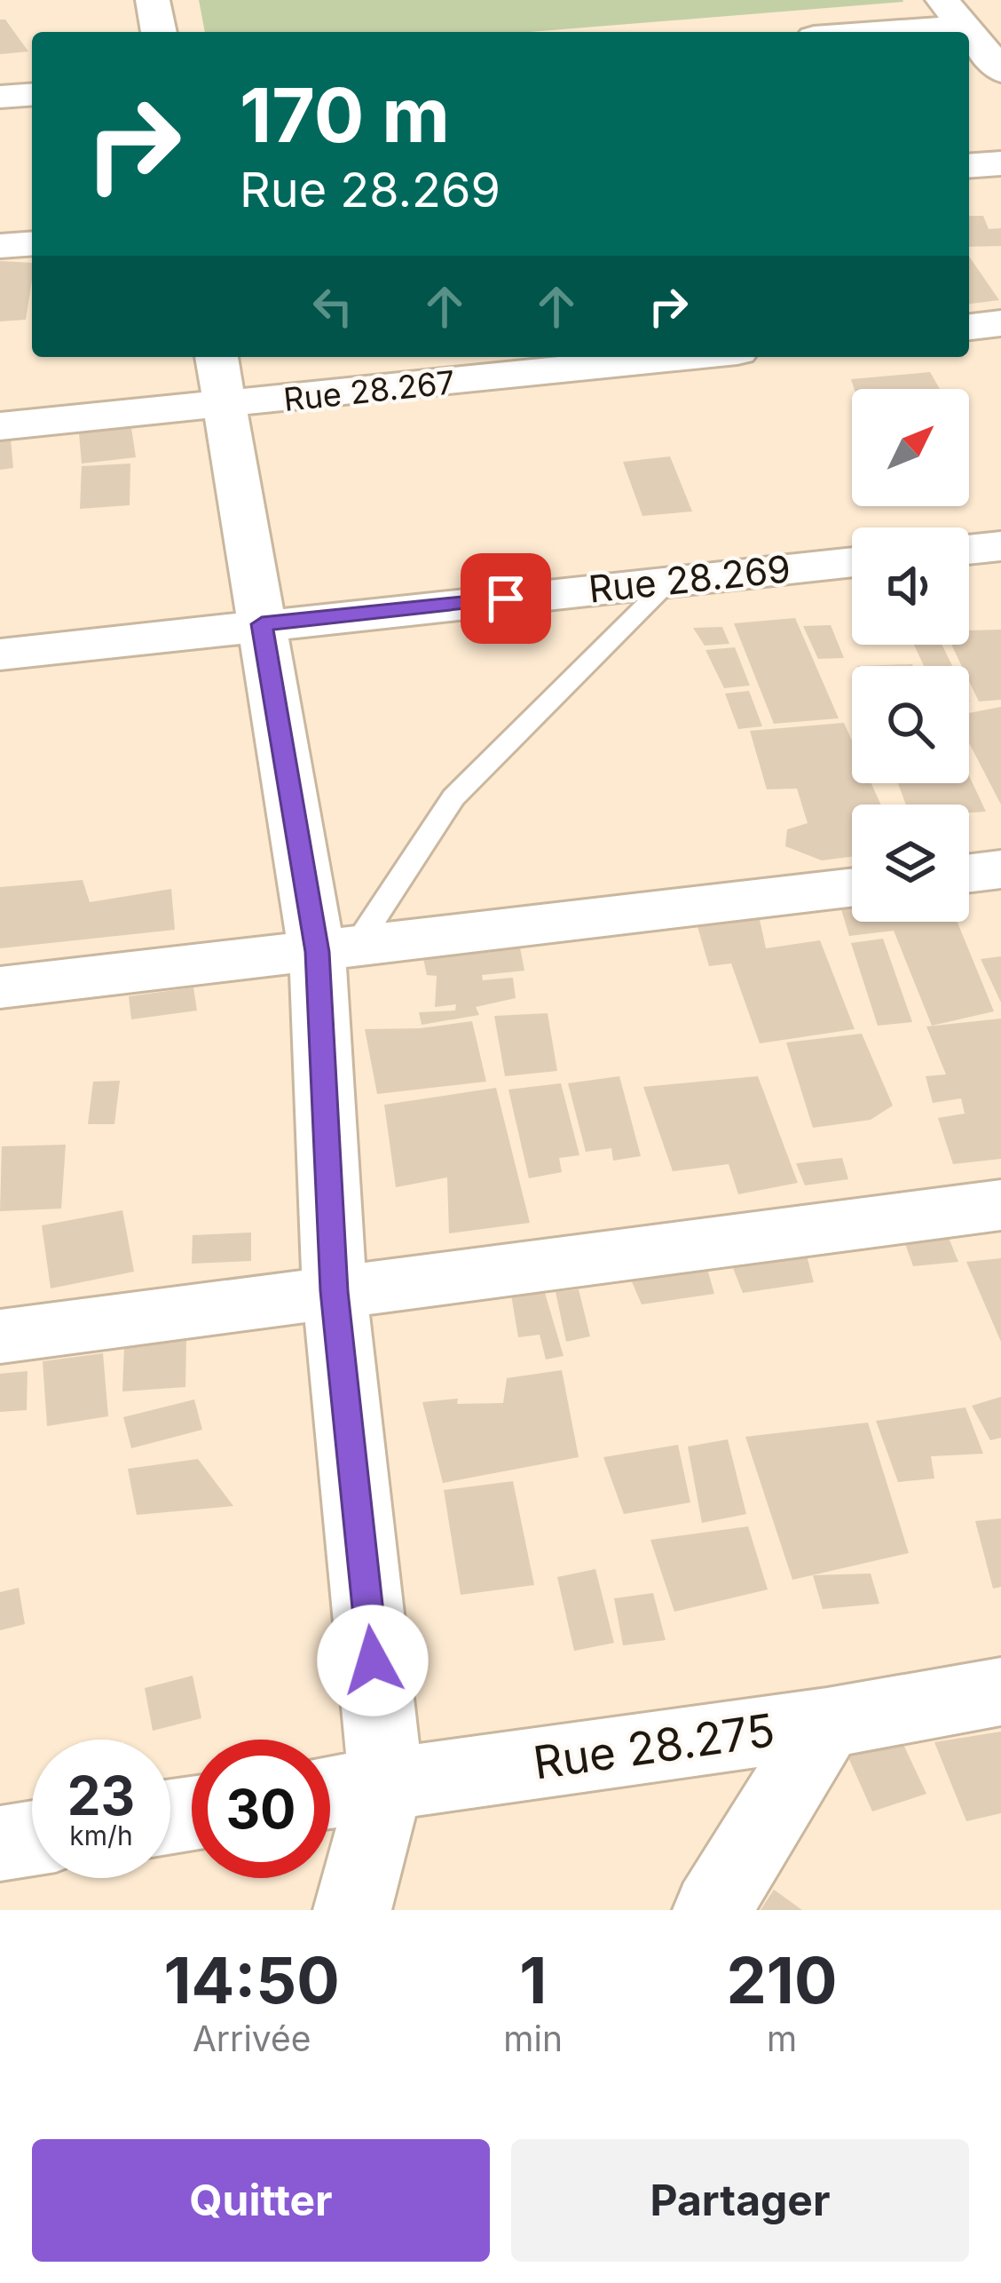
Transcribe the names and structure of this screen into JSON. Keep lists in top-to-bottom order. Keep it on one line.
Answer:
{"streets":{"street":["Rue 28.267","Rue 28.269","Rue 28.275"]},"north":"top right","page":{"turn":["170 m","Rue 28.269"],"speed":"23 km/h","limit":"30","eta":["14:50","Arrivée","1","min","210","m"],"buttons":["Quitter","Partager"]}}
